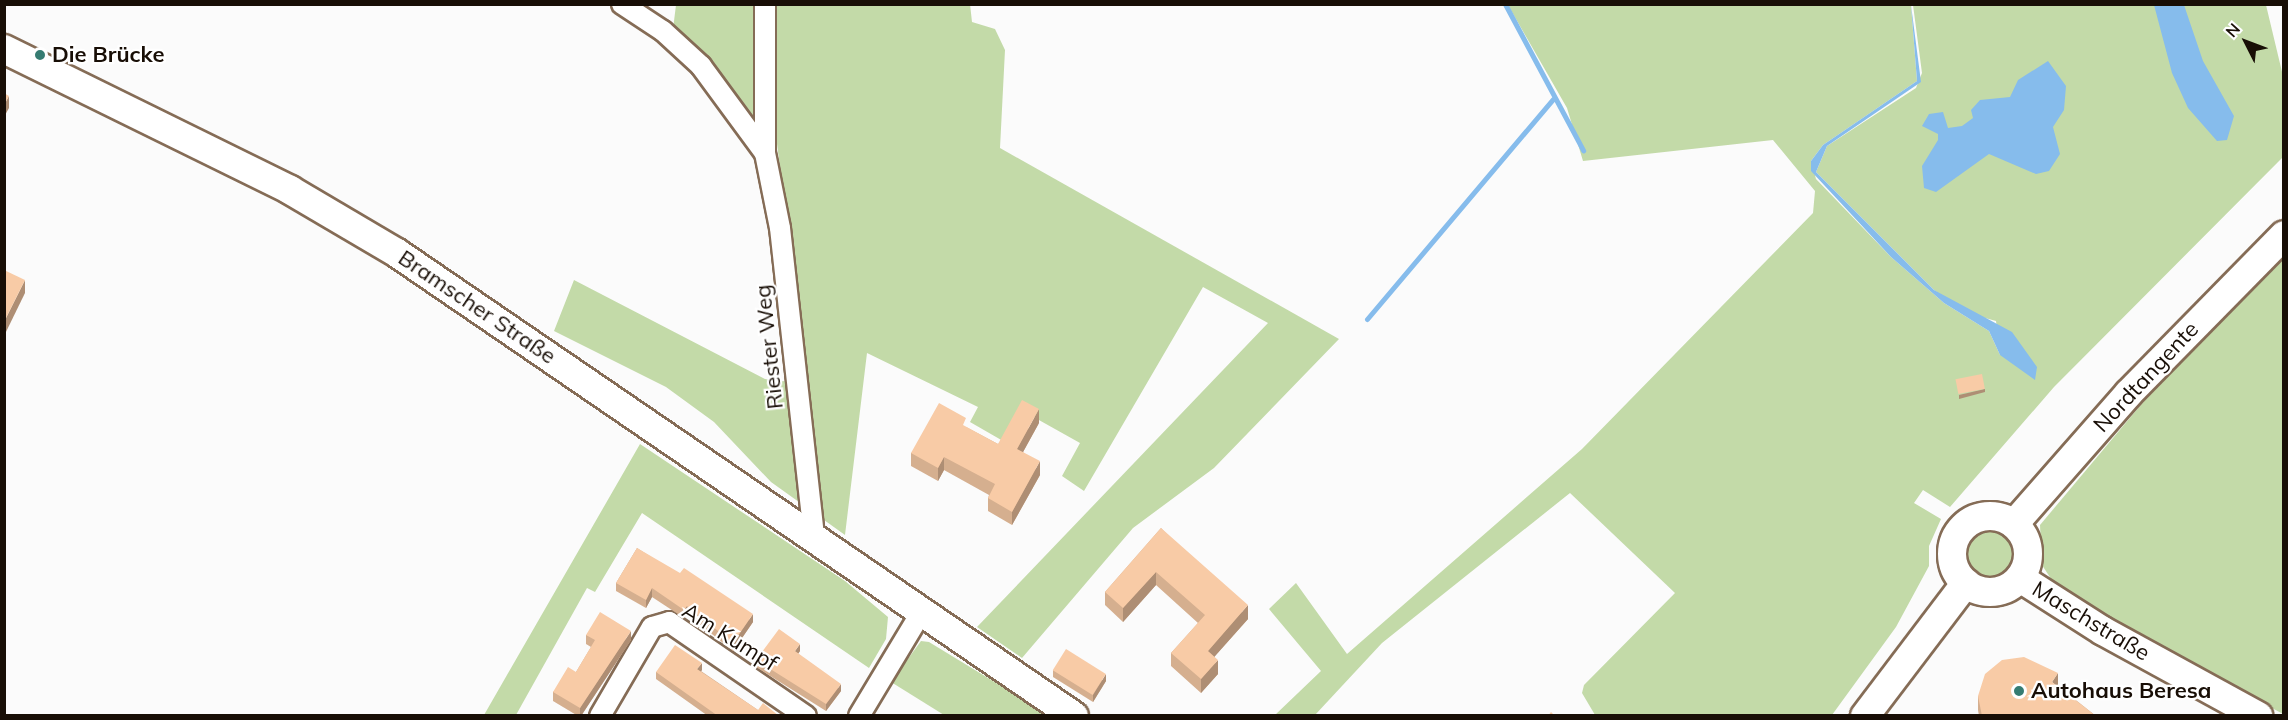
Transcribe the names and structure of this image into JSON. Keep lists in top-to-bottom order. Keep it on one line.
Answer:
{"streets":{"street":["Bramscher Straße","Riester Weg","Nordtangente","Maschstraße","Am Kumpf"]},"crossings":[["Bramscher Straße","Riester Weg"],["Nordtangente","Maschstraße"]],"places":["Die Brücke","Autohaus Beresa"],"north":"top left"}
